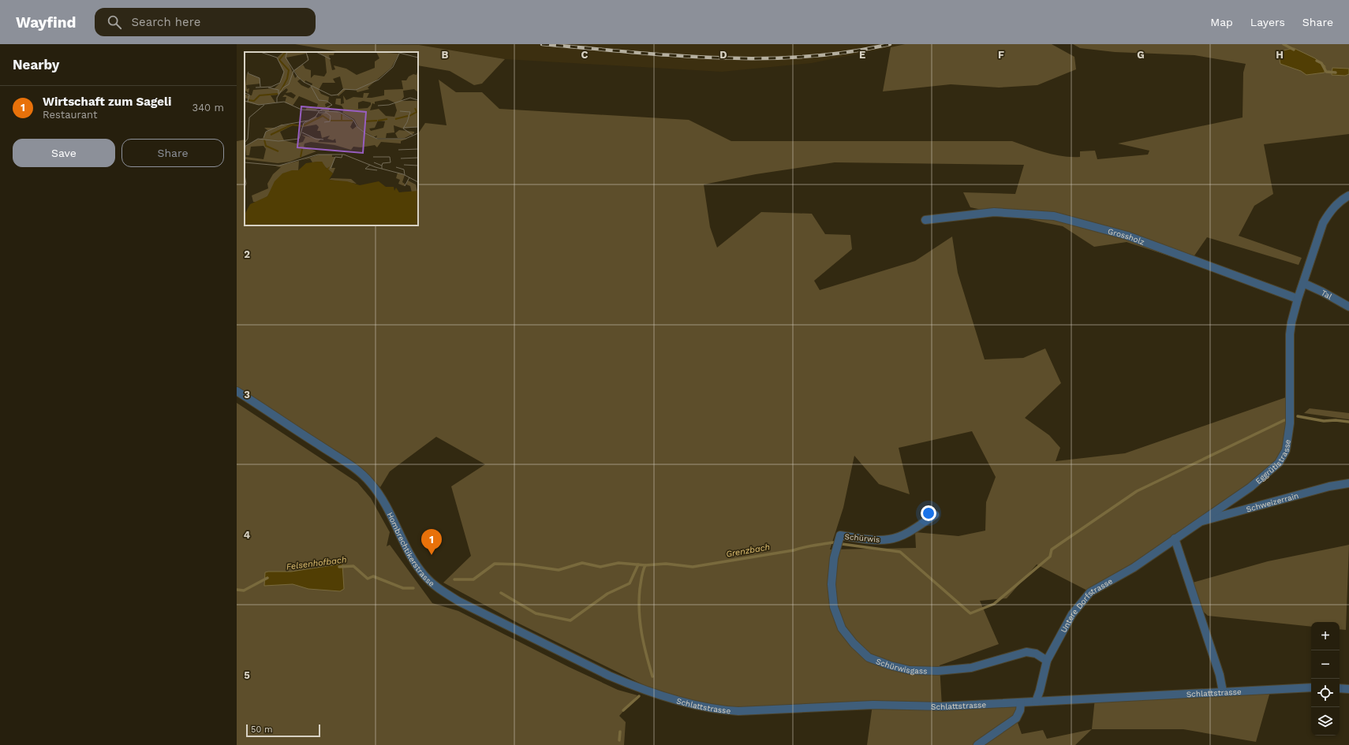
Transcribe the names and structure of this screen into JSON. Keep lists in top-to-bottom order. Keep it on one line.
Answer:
{"streets":{"street":["Grossholz","Tal","Eggrütistrasse","Schweizerrain","Schürwis","Hombrechtikerstrasse","Untere Dorfstrasse","Schürwisgass","Schlattstrasse"]},"crossings":[["Grossholz","Eggrütistrasse"],["Tal","Eggrütistrasse"],["Eggrütistrasse","Schweizerrain"],["Eggrütistrasse","Untere Dorfstrasse"],["Schürwis","Schürwisgass"],["Hombrechtikerstrasse","Schlattstrasse"],["Untere Dorfstrasse","Schürwisgass"],["Untere Dorfstrasse","Schlattstrasse"]],"water":["Grenzbach","Felsenhofbach"],"scale_bar":"50 m","page":{"header":"Wayfind","search":"Search here","nav":["Map","Layers","Share"],"heading":"Nearby","list":[{"mark":"1","name":"Wirtschaft zum Sageli","note":"Restaurant","value":"340 m"}],"buttons":["Save","Share"],"pins":"1","map_buttons":["+","−"],"scale":"50 m"},"grid":{"columns":["B","C","D","E","F","G","H"],"rows":["2","3","4","5"]}}
